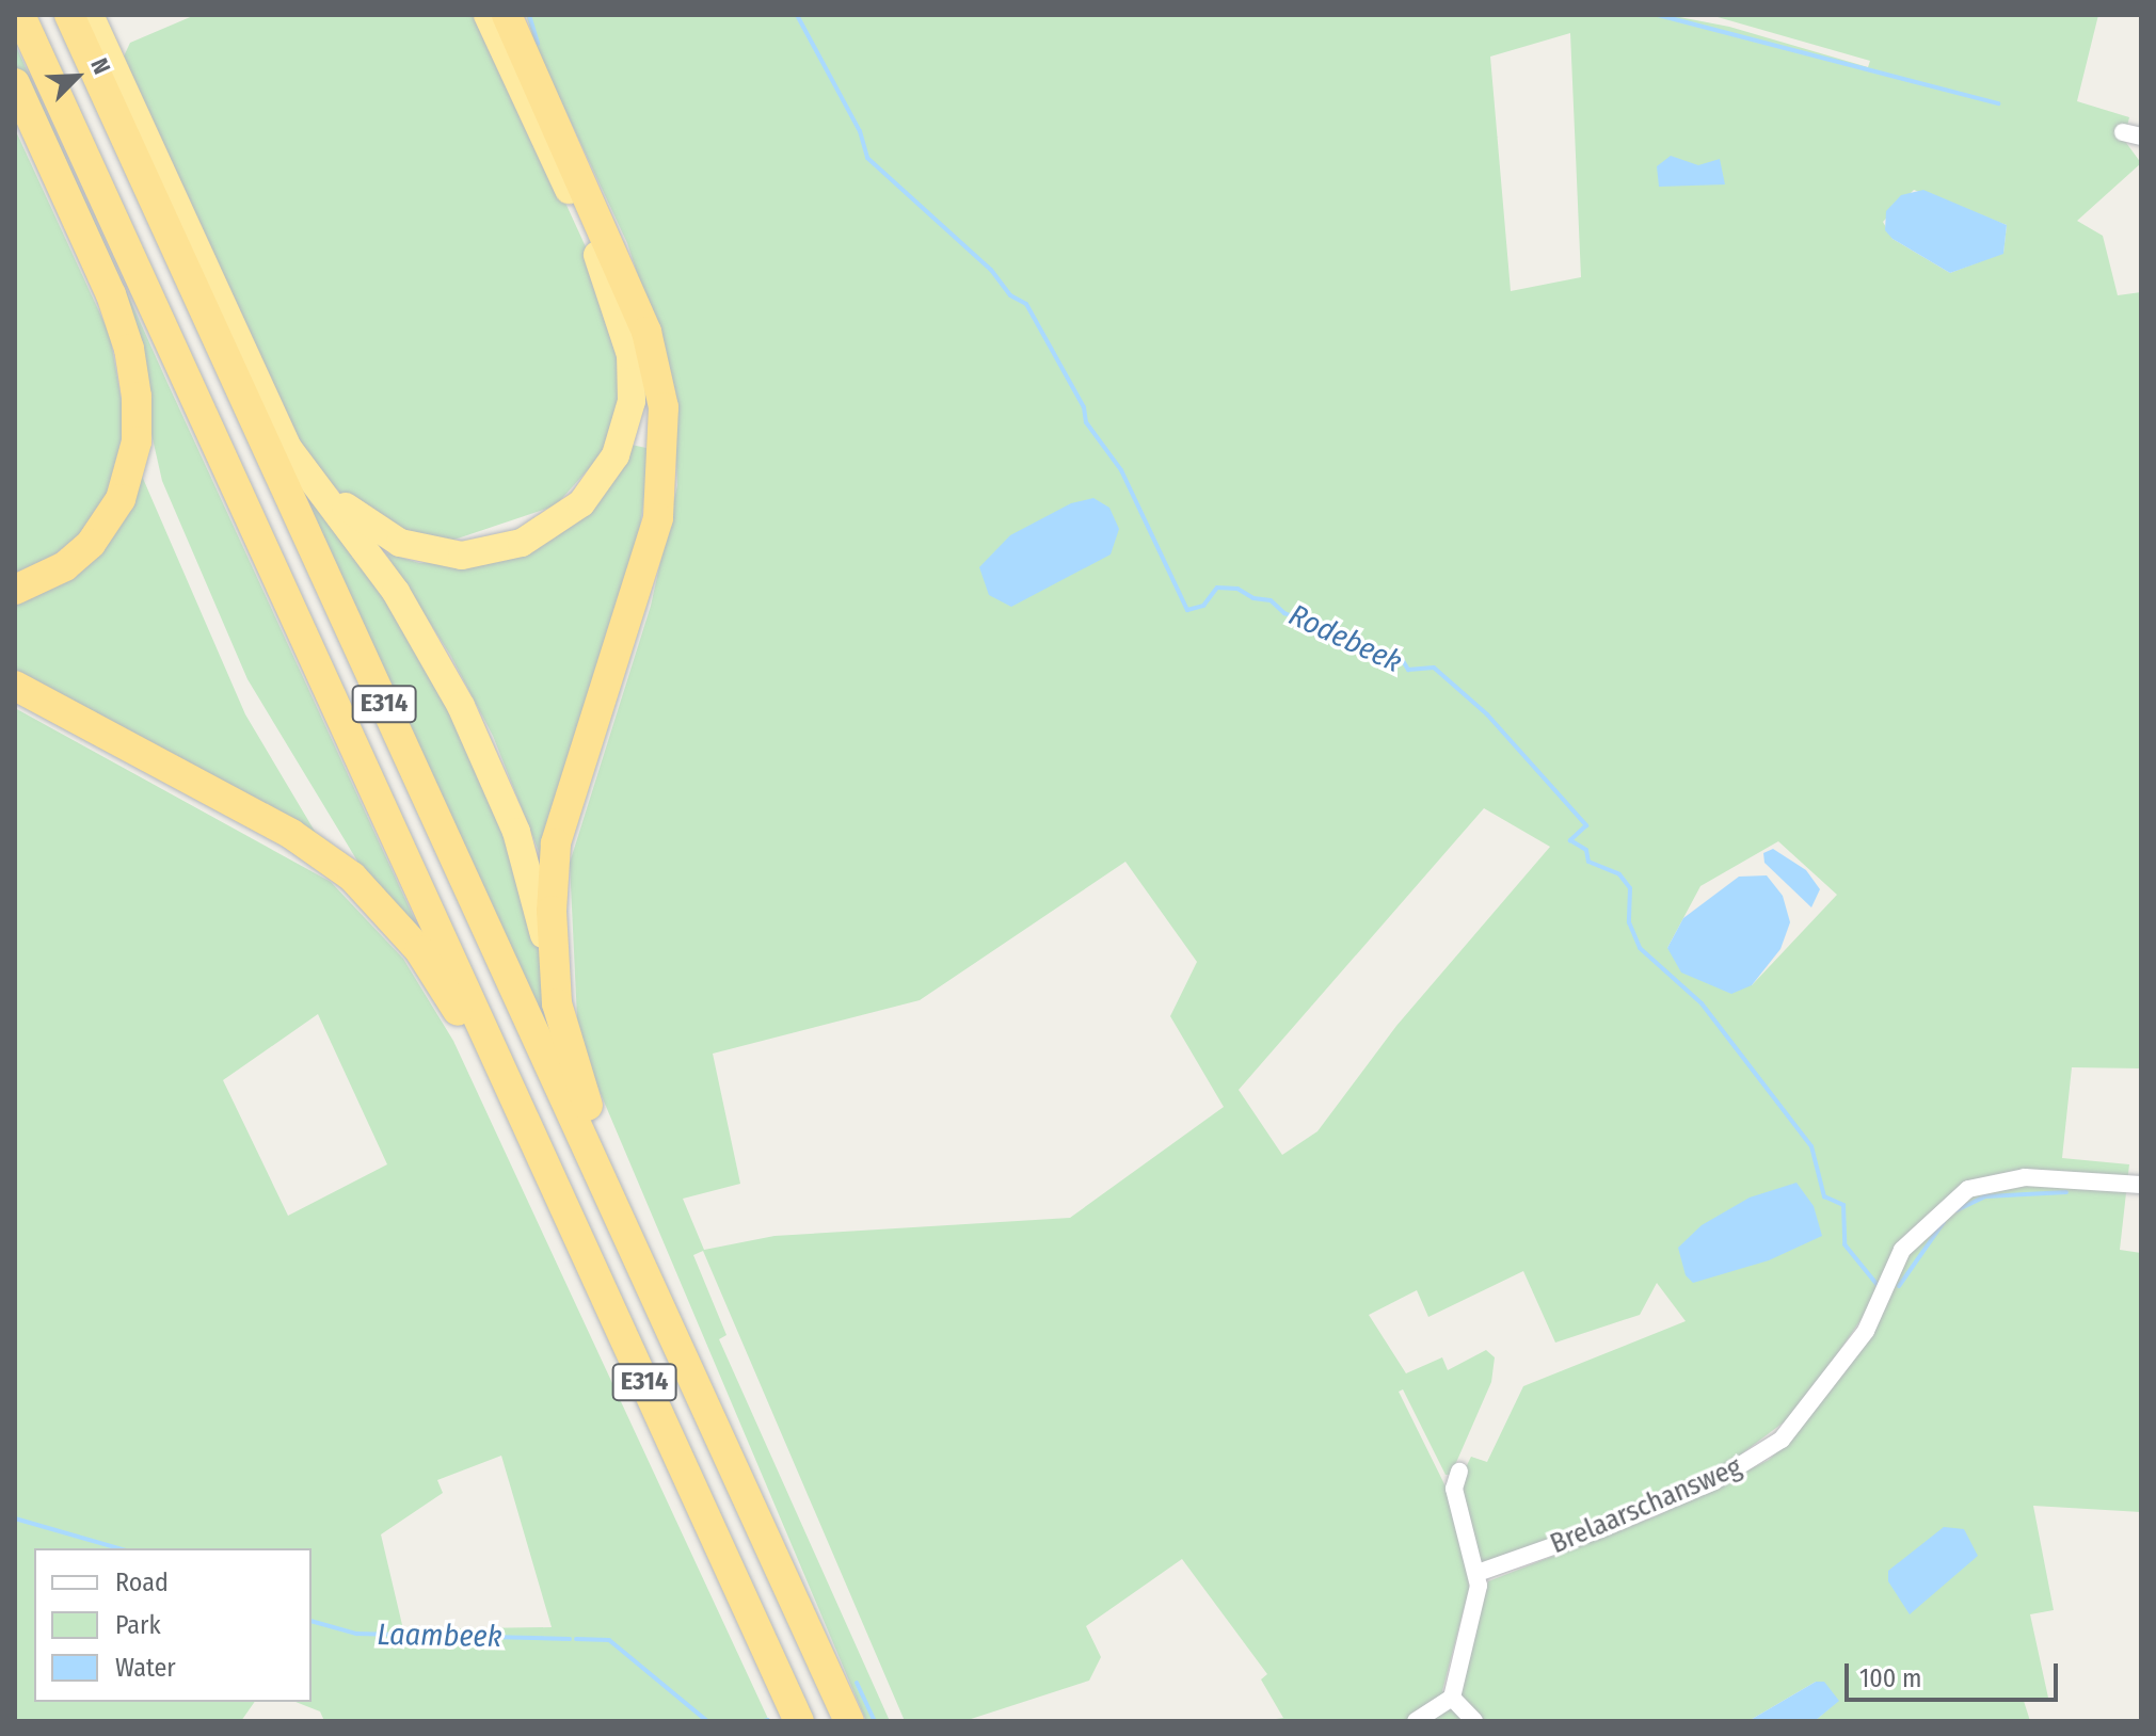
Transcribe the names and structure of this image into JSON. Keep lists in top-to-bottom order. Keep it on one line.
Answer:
{"streets":{"highway":["E314"],"street":["Brelaarschansweg"]},"water":["Rodebeek","Laambeek"],"legend":["Road","Park","Water"],"scale_bar":"100 m","north":"top right"}
